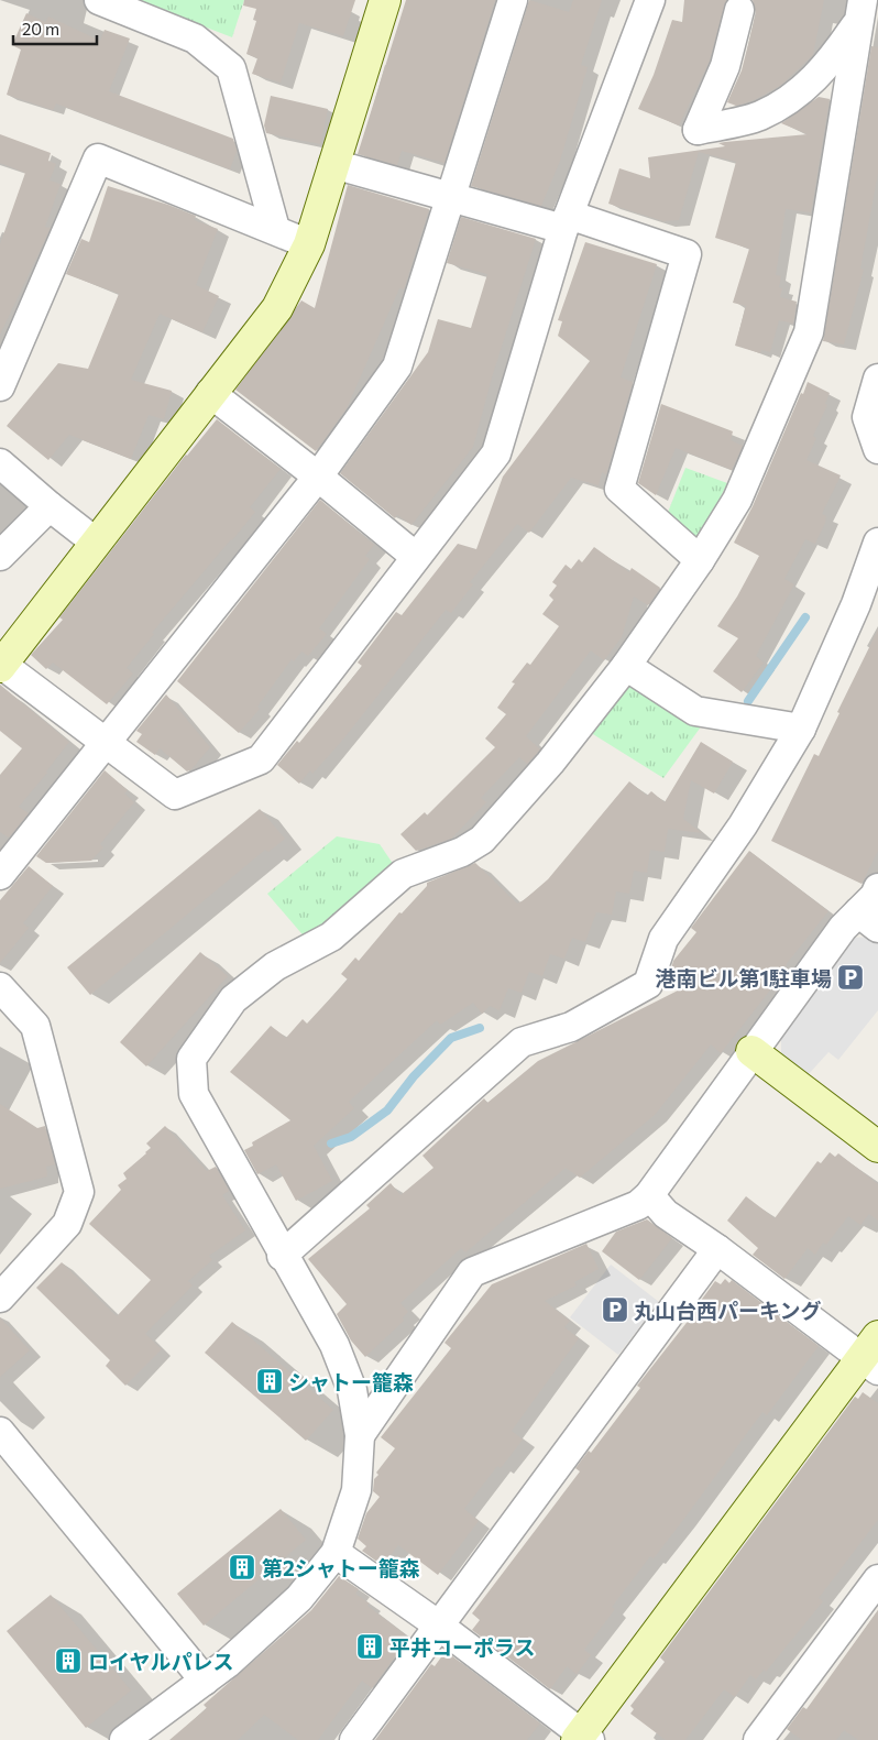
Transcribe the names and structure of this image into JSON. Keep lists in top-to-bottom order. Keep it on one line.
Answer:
{"places":{"parking":["港南ビル第1駐車場","丸山台西パーキング"],"building":["シャトー籠森","第2シャトー籠森","平井コーポラス","ロイヤルパレス"]},"scale_bar":"20 m"}
